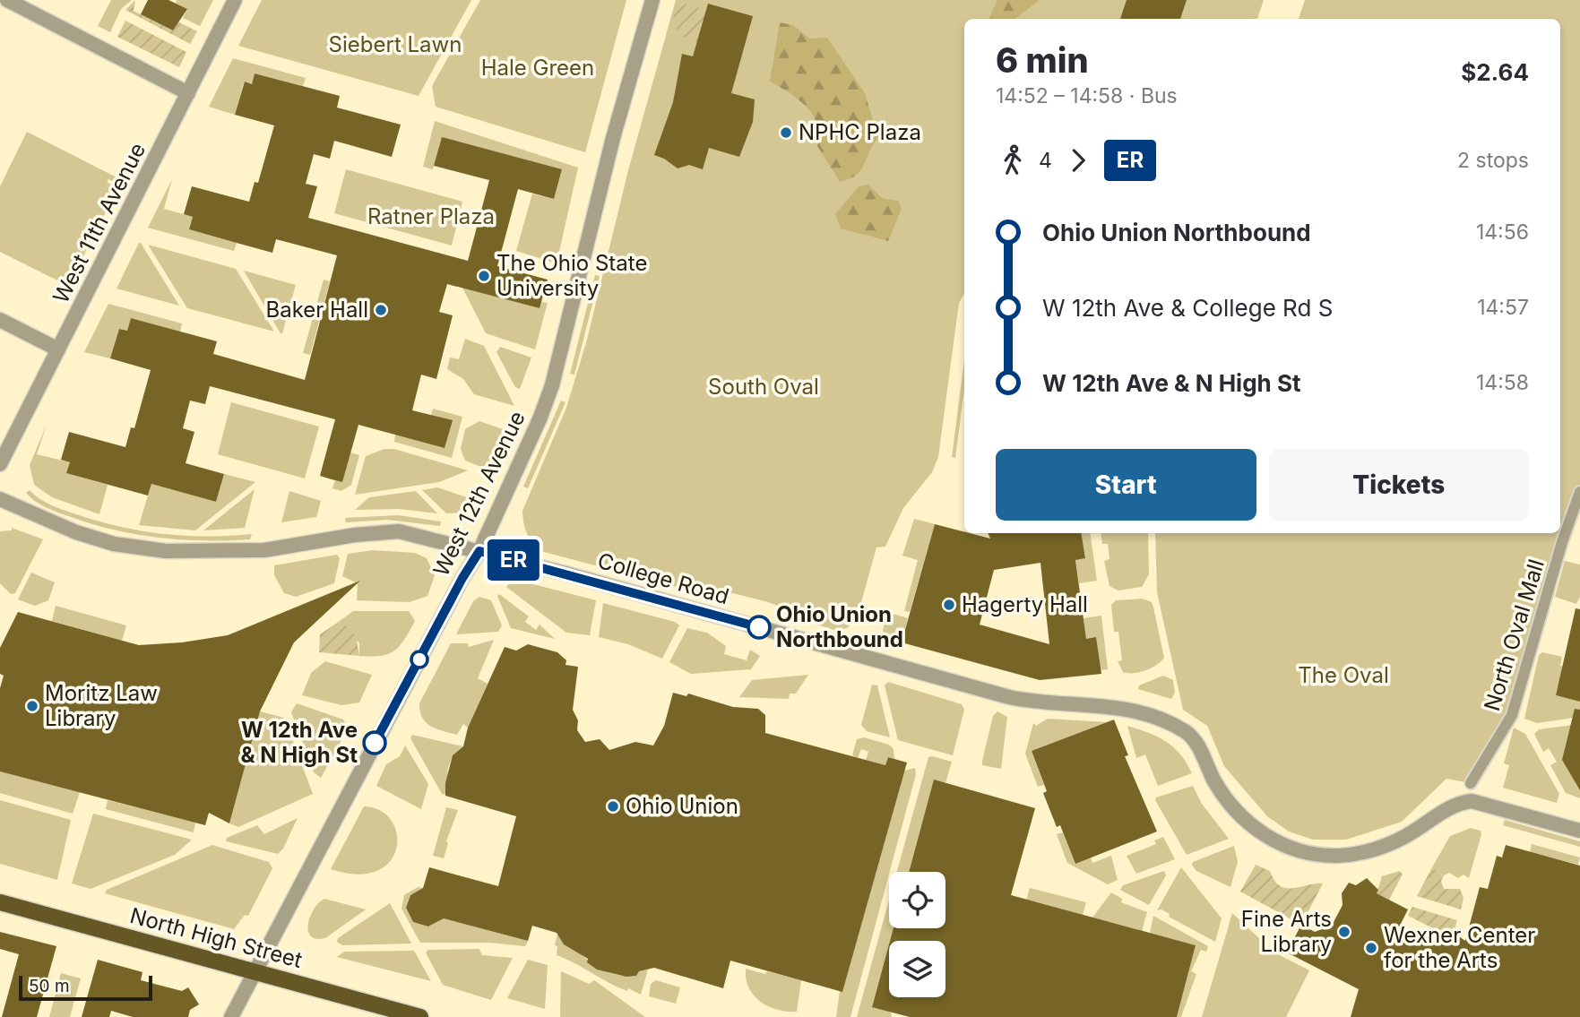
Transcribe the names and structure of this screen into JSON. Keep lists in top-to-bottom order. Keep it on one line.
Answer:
{"streets":{"main road":["North High Street"],"street":["West 11th Avenue","West 12th Avenue","College Road","North Oval Mall"]},"crossings":[["West 12th Avenue","College Road"],["West 12th Avenue","North High Street"]],"parks":["Siebert Lawn","Hale Green","Ratner Plaza","South Oval","The Oval"],"places":["NPHC Plaza","The Ohio State University","Baker Hall","Hagerty Hall","Ohio Union Northbound","Moritz Law Library","W 12th Ave & N High St","Ohio Union","Fine Arts Library","Wexner Center for the Arts"],"lines":["bus line ER"],"scale_bar":"50 m","page":{"on_map":"ER","heading":["6 min","14:52 – 14:58 · Bus","$2.64"],"legs":["4","ER","2 stops"],"list":[{"name":"Ohio Union Northbound","value":"14:56"},{"name":"W 12th Ave & College Rd S","value":"14:57"},{"name":"W 12th Ave & N High St","value":"14:58"}],"buttons":["Start","Tickets"],"scale":"50 m"}}
